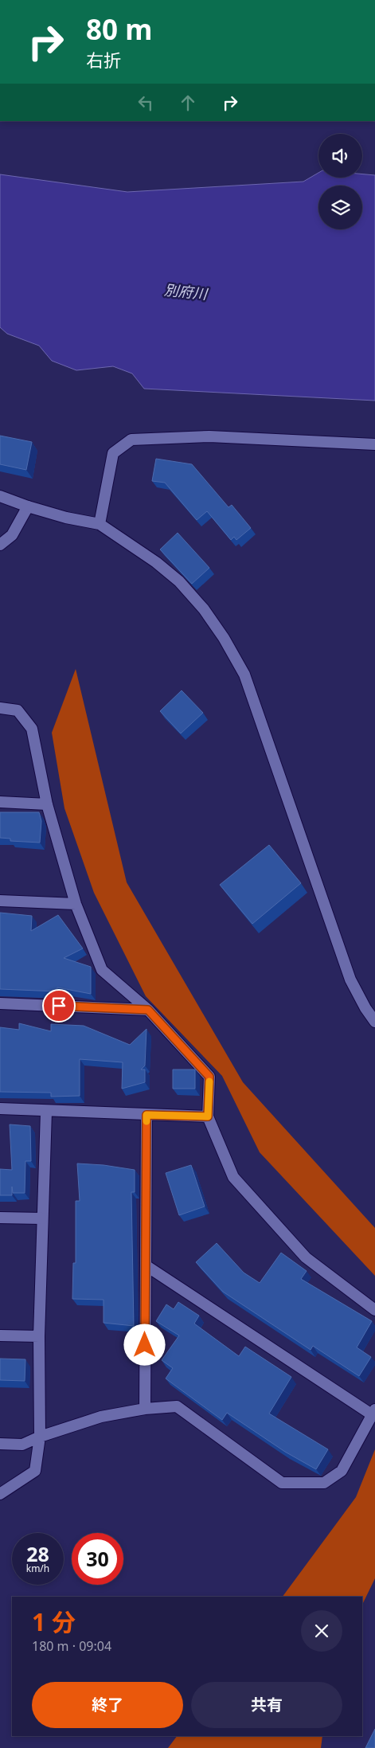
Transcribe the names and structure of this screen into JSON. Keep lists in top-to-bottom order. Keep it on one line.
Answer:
{"water":["別府川"],"page":{"turn":["80 m","右折"],"speed":"28 km/h","limit":"30","heading":["1 分","180 m · 09:04"],"buttons":["終了","共有"]}}
